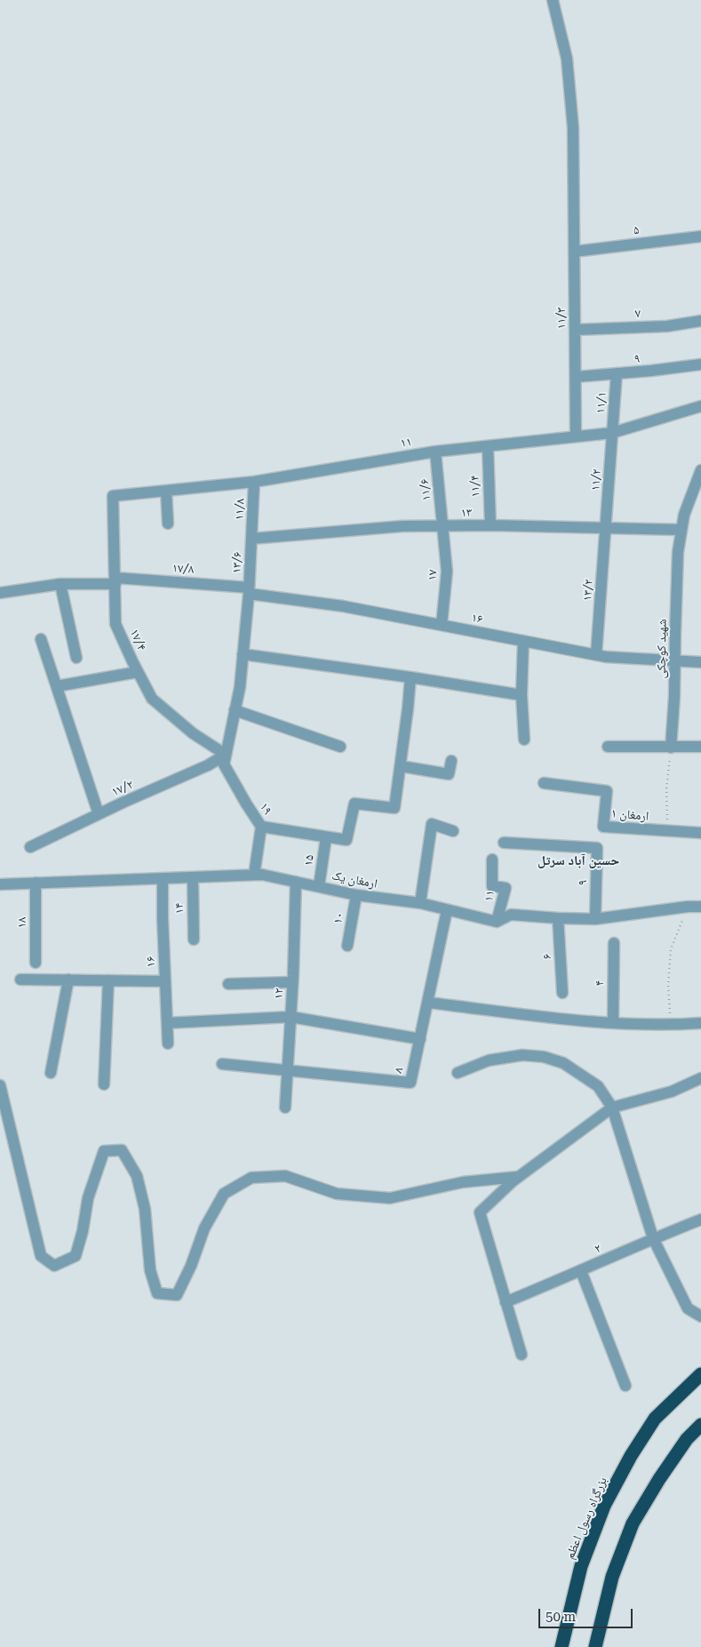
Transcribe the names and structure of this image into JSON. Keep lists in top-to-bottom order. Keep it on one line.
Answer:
{"streets":{"highway":["بزرگراه رسول اعظم"],"street":["۵","۷","۱۱/۳","۹","۱۱/۱","۱۱","۱۱/۲","۱۱/۴","۱۱/۶","۱۱/۸","۱۳","۱۳/۶","۱۷/۸","۱۷","۱۳/۲","۱۶","۱۷/۴","شهید کوچکی","۱۷/۲","۱۹","ارمغان ۱","۱۵","ارمغان یک","۱۴","۱۰","۱۸","۶","۴","۱۲","۸","۲"]},"crossings":[["۵","۱۱/۳"],["۷","۱۱/۳"],["۱۱/۳","۹"],["۱۱/۳","۱۱"],["۹","۱۱/۱"],["۱۱/۱","۱۱"],["۱۱/۱","۱۱/۲"],["۱۱","۱۱/۲"],["۱۱","۱۱/۴"],["۱۱","۱۱/۶"],["۱۱","۱۱/۸"],["۱۱","۱۷/۴"],["۱۱","ارمغان یک"],["۱۱/۲","۱۳"],["۱۱/۲","۱۳/۲"],["۱۱/۴","۱۳"],["۱۱/۶","۱۳"],["۱۱/۶","۱۷"],["۱۱/۸","۱۳"],["۱۱/۸","۱۳/۶"],["۱۳","۱۳/۶"],["۱۳","۱۷"],["۱۳","۱۳/۲"],["۱۳","شهید کوچکی"],["۱۳/۶","۱۷/۸"],["۱۳/۶","۱۶"],["۱۳/۶","۱۷/۴"],["۱۳/۶","۱۷/۲"],["۱۳/۶","۱۹"],["۱۷/۸","۱۶"],["۱۷/۸","۱۷/۴"],["۱۷","۱۶"],["۱۳/۲","۱۶"],["۱۶","شهید کوچکی"],["۱۶","ارمغان یک"],["۱۷/۴","۱۷/۲"],["۱۷/۴","۱۹"],["۱۷/۲","۱۹"],["۱۹","ارمغان یک"],["۱۵","ارمغان یک"],["ارمغان یک","۱۴"],["ارمغان یک","۱۰"],["ارمغان یک","۱۸"],["ارمغان یک","۱۲"],["ارمغان یک","۸"],["۱۲","۸"]],"districts":["حسین آباد سرتل"],"scale_bar":"50 m"}
